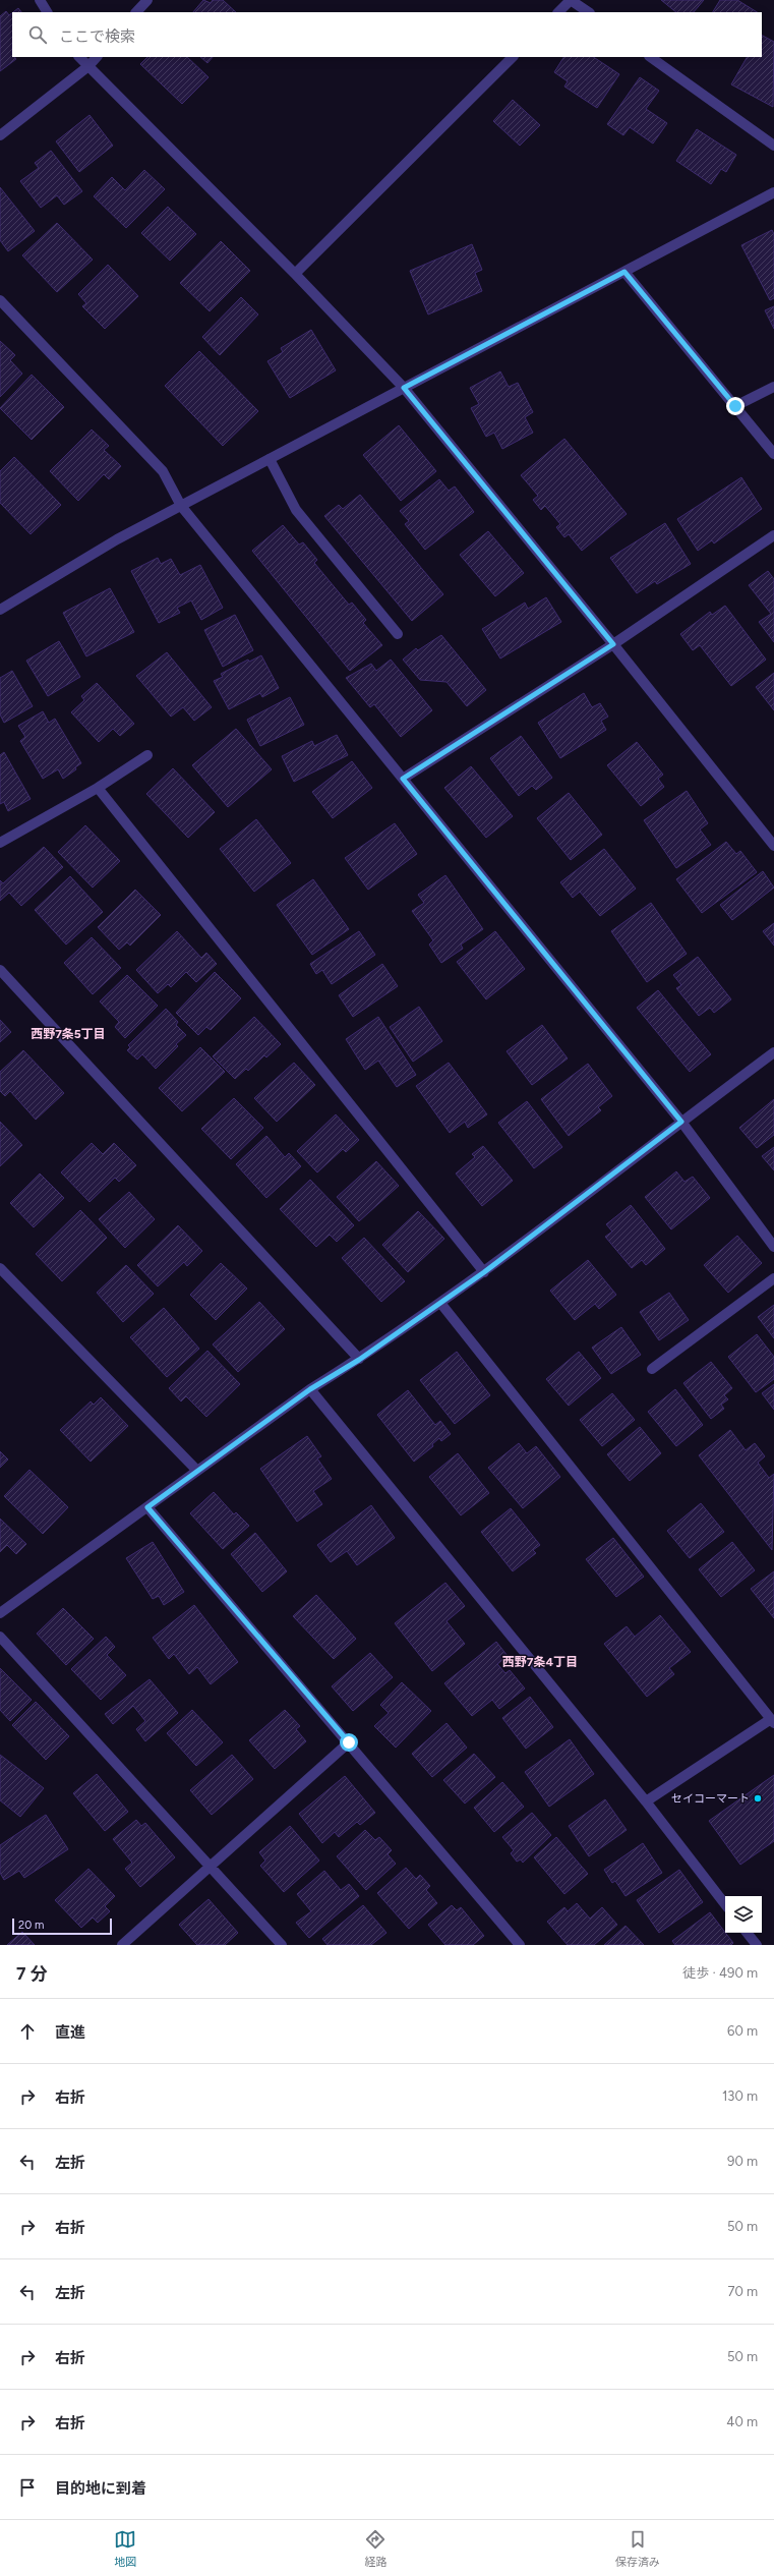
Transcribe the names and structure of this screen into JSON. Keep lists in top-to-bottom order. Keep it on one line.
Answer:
{"districts":["西野7条5丁目","西野7条4丁目"],"places":["セイコーマート"],"scale_bar":"20 m","page":{"search":"ここで検索","scale":"20 m","heading":["7 分","徒歩 · 490 m"],"list":[["直進","60 m"],["右折","130 m"],["左折","90 m"],["右折","50 m"],["左折","70 m"],["右折","50 m"],["右折","40 m"],"目的地に到着"],"nav":["地図","経路","保存済み"]}}
